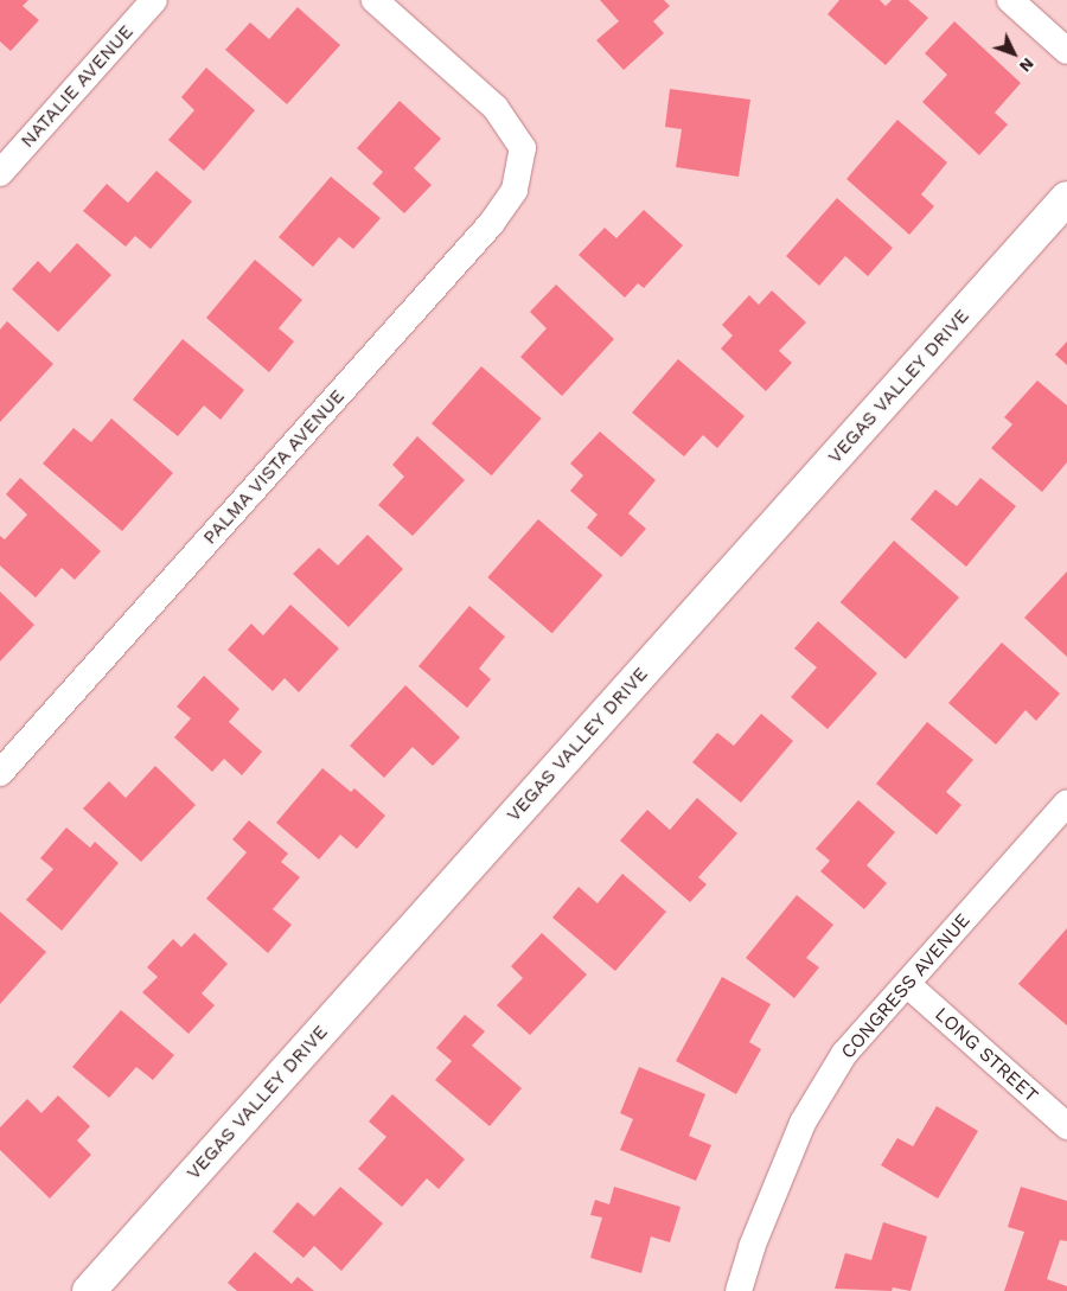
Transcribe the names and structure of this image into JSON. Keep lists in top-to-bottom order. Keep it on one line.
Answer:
{"streets":{"street":["NATALIE AVENUE","VEGAS VALLEY DRIVE","PALMA VISTA AVENUE","CONGRESS AVENUE","LONG STREET"]},"crossings":[["CONGRESS AVENUE","LONG STREET"]],"north":"bottom right"}
